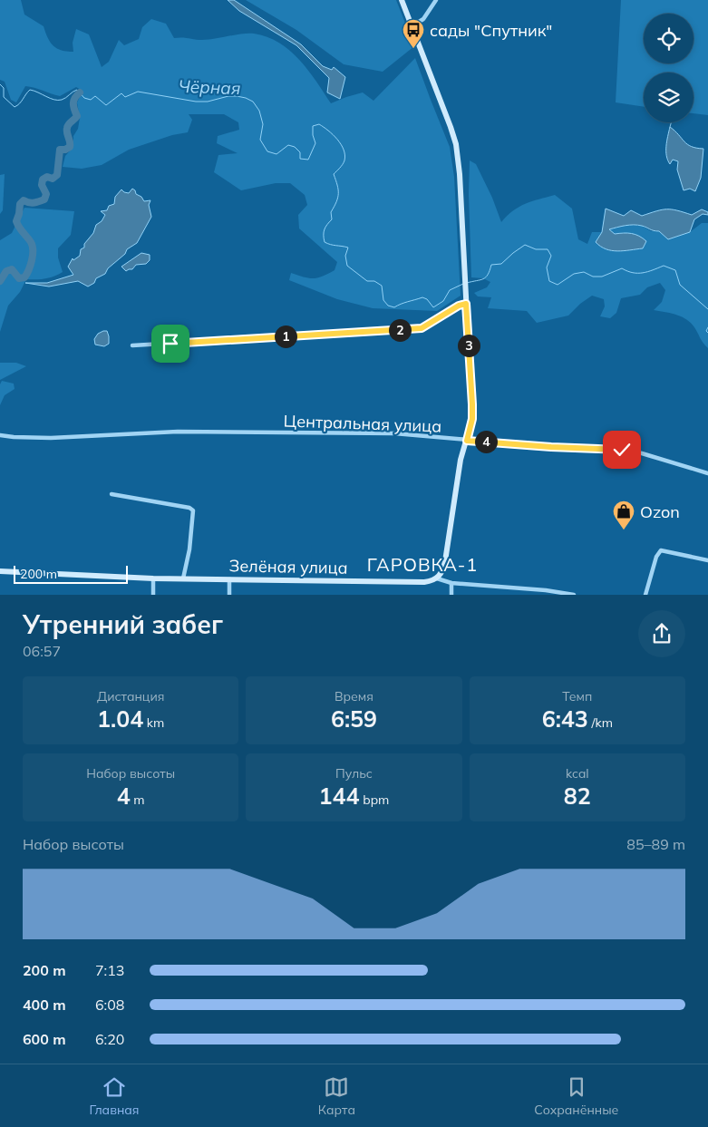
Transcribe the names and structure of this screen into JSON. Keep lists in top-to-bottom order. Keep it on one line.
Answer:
{"streets":{"main road":["Зелёная улица"],"street":["Центральная улица"]},"districts":["ГАРОВКА-1"],"water":["Чёрная"],"places":{"bus stop":["сады \"Спутник\""],"shop":["Ozon"]},"scale_bar":"200 m","page":{"pins":["2","1","3","4"],"scale":"200 m","heading":["Утренний забег","06:57"],"stats":[["Дистанция","1.04 km"],["Время","6:59"],["Темп","6:43 /km"],["Набор высоты","4 m"],["Пульс","144 bpm"],["kcal","82"]],"chart":["Набор высоты","85–89 m"],"list":[{"name":"200 m","note":"7:13"},{"name":"400 m","note":"6:08"},{"name":"600 m","note":"6:20"}],"tabs":["Главная","Карта","Сохранённые"]}}
